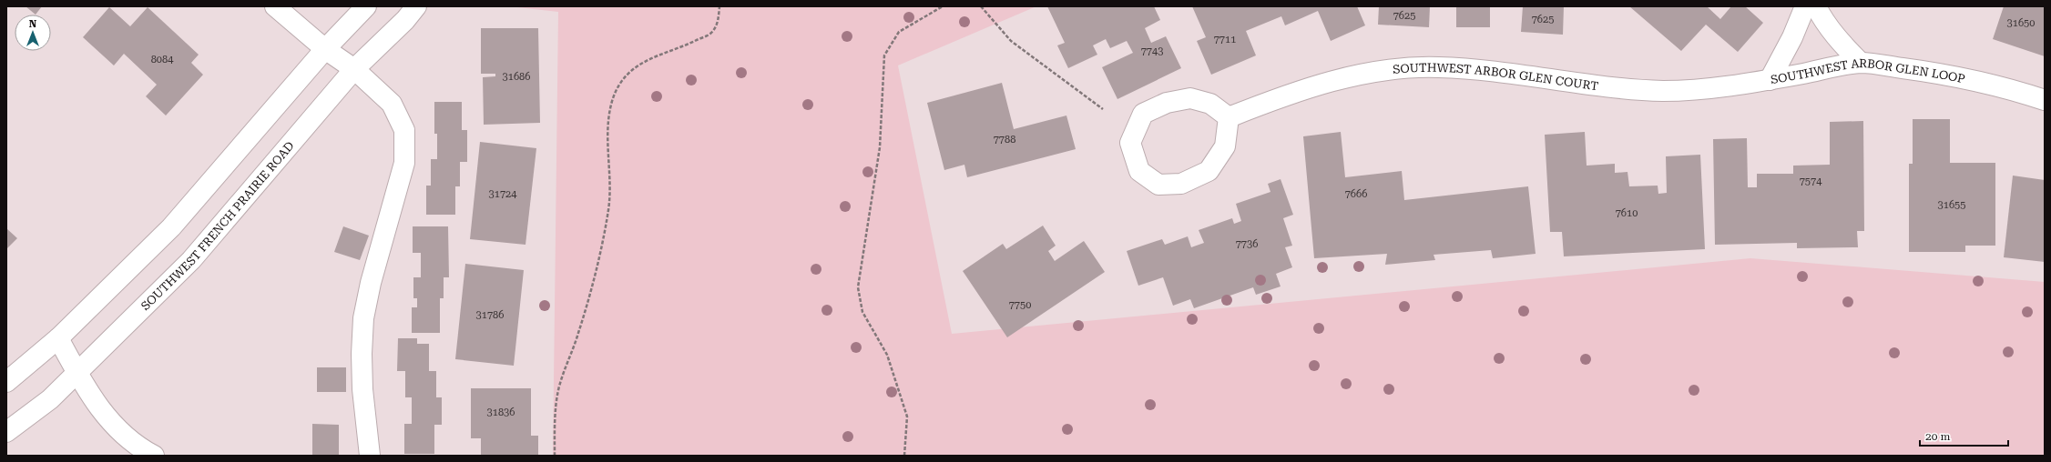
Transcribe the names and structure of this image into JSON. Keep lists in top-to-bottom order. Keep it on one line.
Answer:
{"streets":{"street":["SOUTHWEST ARBOR GLEN LOOP","SOUTHWEST ARBOR GLEN COURT","SOUTHWEST FRENCH PRAIRIE ROAD"]},"crossings":[["SOUTHWEST ARBOR GLEN LOOP","SOUTHWEST ARBOR GLEN COURT"]],"house_numbers":["7625","7625","31650","7711","7743","8084","31686","7788","7574","31724","7666","31655","7610","7736","7750","31786","31836"],"scale_bar":"20 m","north":"top"}
